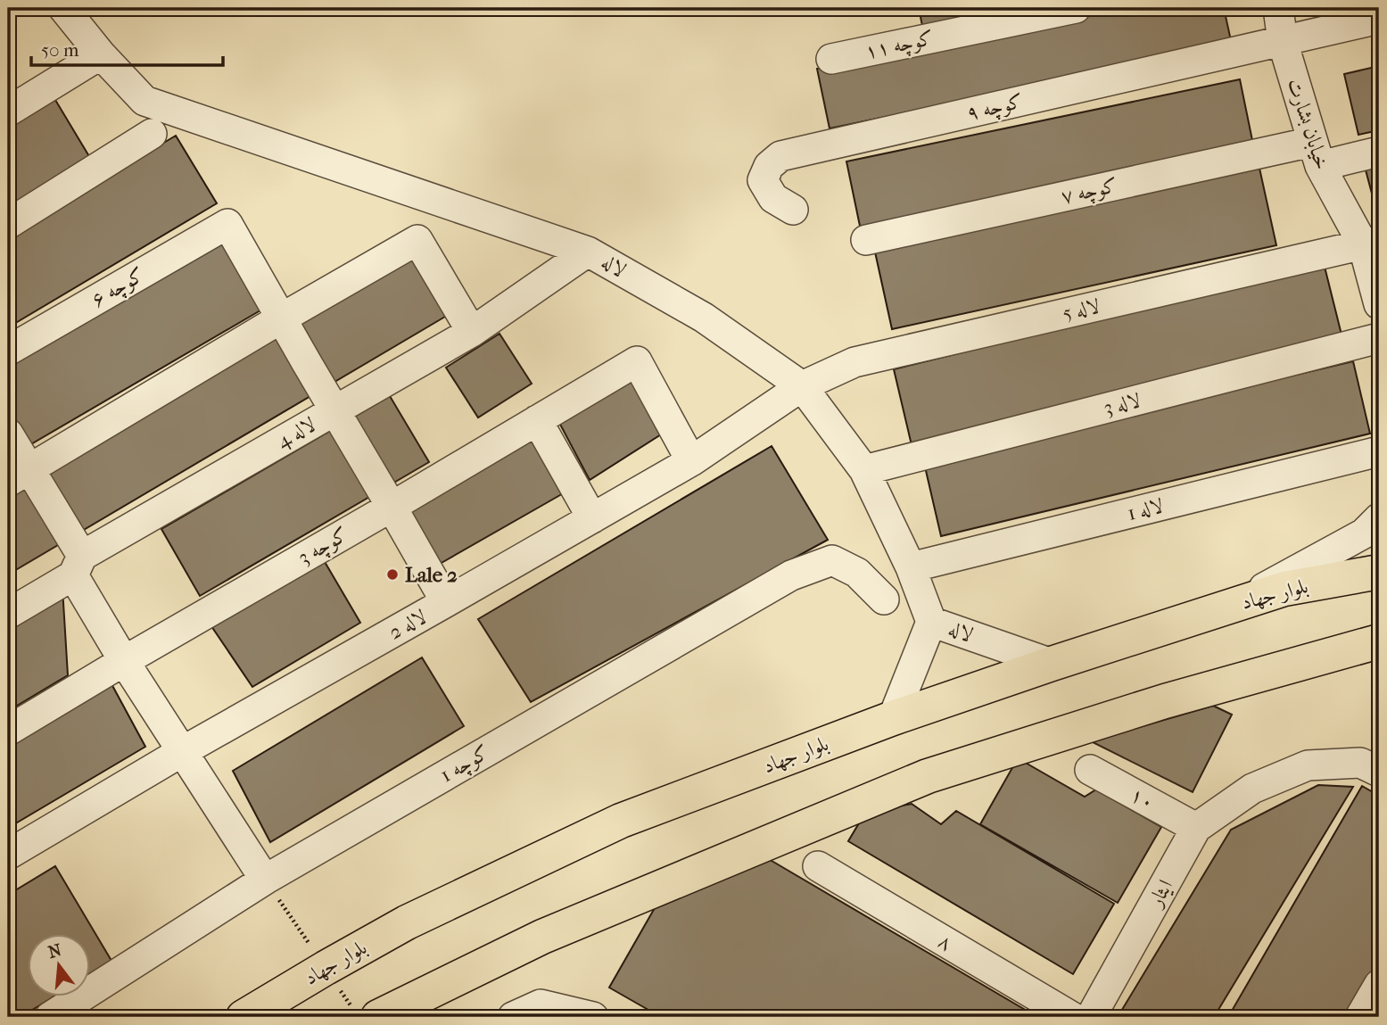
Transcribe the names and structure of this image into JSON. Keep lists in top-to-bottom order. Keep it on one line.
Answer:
{"streets":{"main road":["بلوار جهاد"],"street":["کوچه ۱۱","کوچه ۹","خیابان بشارت","کوچه ۷","لاله","کوچه ۶","لاله 5","لاله 3","لاله 4","لاله 1","کوچه 3","لاله 2","کوچه 1","۱۰","ایثار","۸"]},"crossings":[["کوچه ۹","خیابان بشارت"],["خیابان بشارت","کوچه ۷"],["خیابان بشارت","لاله 5"],["لاله","لاله 5"],["لاله","لاله 3"],["لاله","لاله 4"],["لاله","لاله 1"],["لاله","بلوار جهاد"],["لاله","لاله 2"],["لاله 5","لاله 2"],["کوچه 3","لاله 2"],["۱۰","ایثار"]],"places":["Lale 2"],"scale_bar":"50 m","north":"top"}
